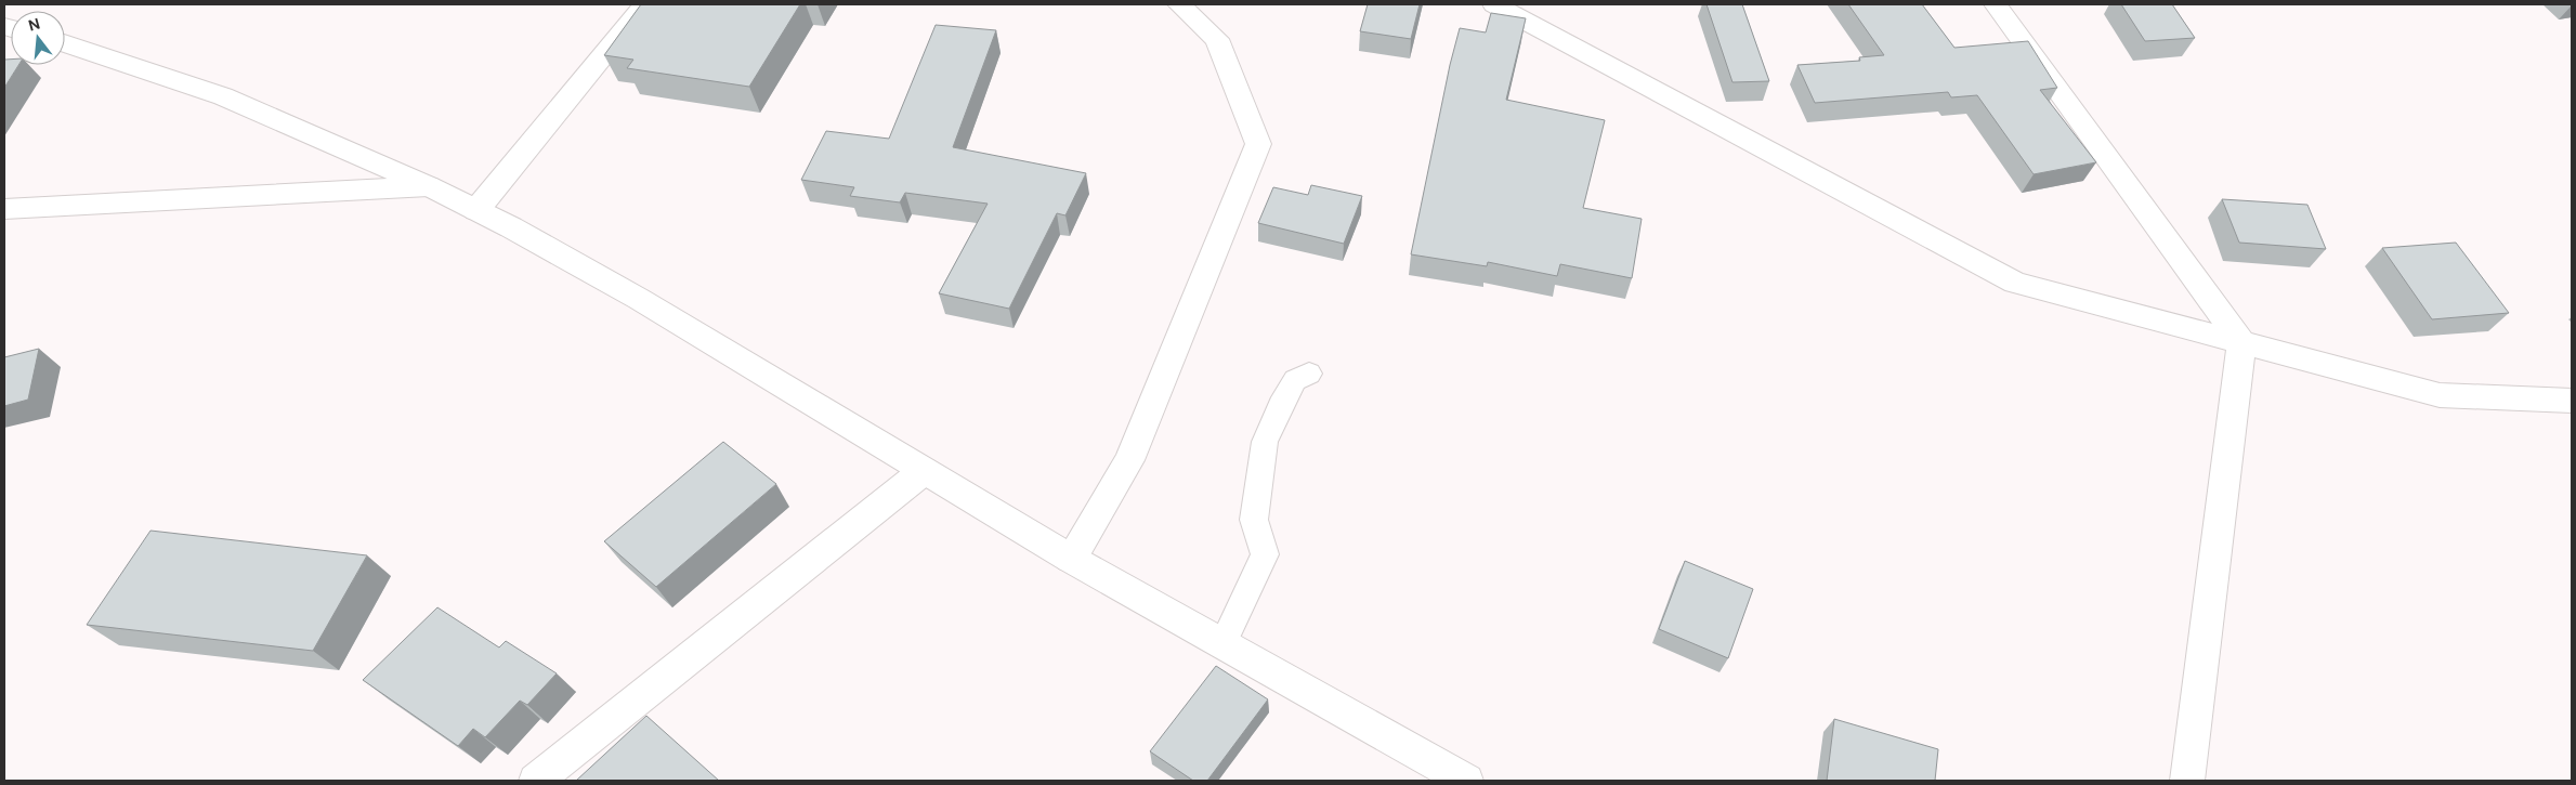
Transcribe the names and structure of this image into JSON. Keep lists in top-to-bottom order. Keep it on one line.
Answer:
{"north":"top"}
